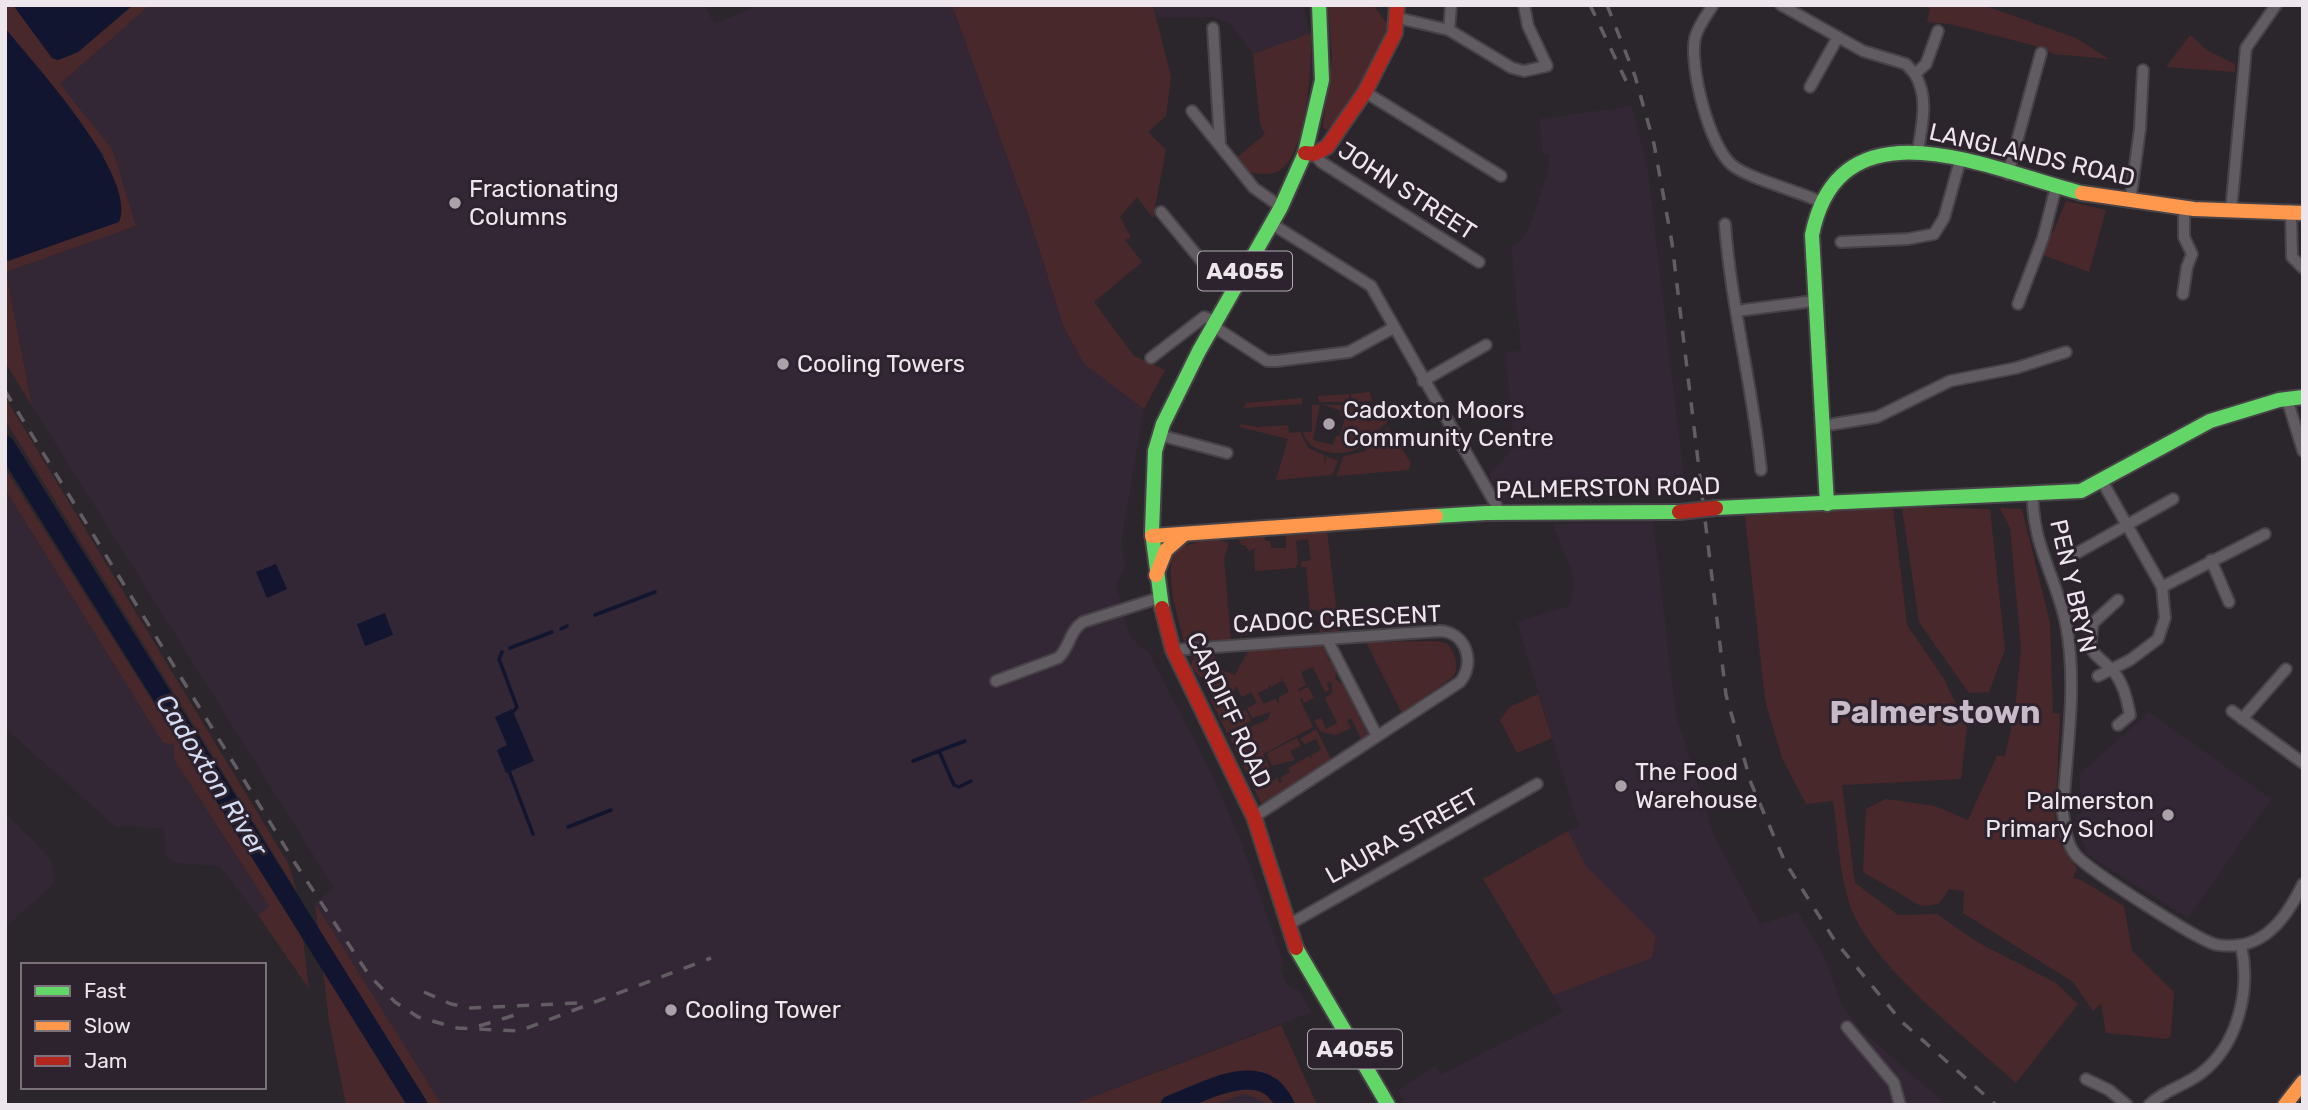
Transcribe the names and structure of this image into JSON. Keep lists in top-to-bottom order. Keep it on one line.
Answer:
{"streets":{"street":["LANGLANDS ROAD","JOHN STREET","A4055","PALMERSTON ROAD","PEN Y BRYN","CADOC CRESCENT","CARDIFF ROAD","LAURA STREET"]},"crossings":[["LANGLANDS ROAD","PALMERSTON ROAD"],["JOHN STREET","CARDIFF ROAD"],["PALMERSTON ROAD","PEN Y BRYN"],["PALMERSTON ROAD","CARDIFF ROAD"],["CADOC CRESCENT","CARDIFF ROAD"],["CARDIFF ROAD","LAURA STREET"]],"districts":["Palmerstown"],"water":["Cadoxton River"],"places":["Fractionating Columns","Cooling Towers","Cadoxton Moors Community Centre","The Food Warehouse","Palmerston Primary School","Cooling Tower"],"legend":["Fast","Slow","Jam"]}
